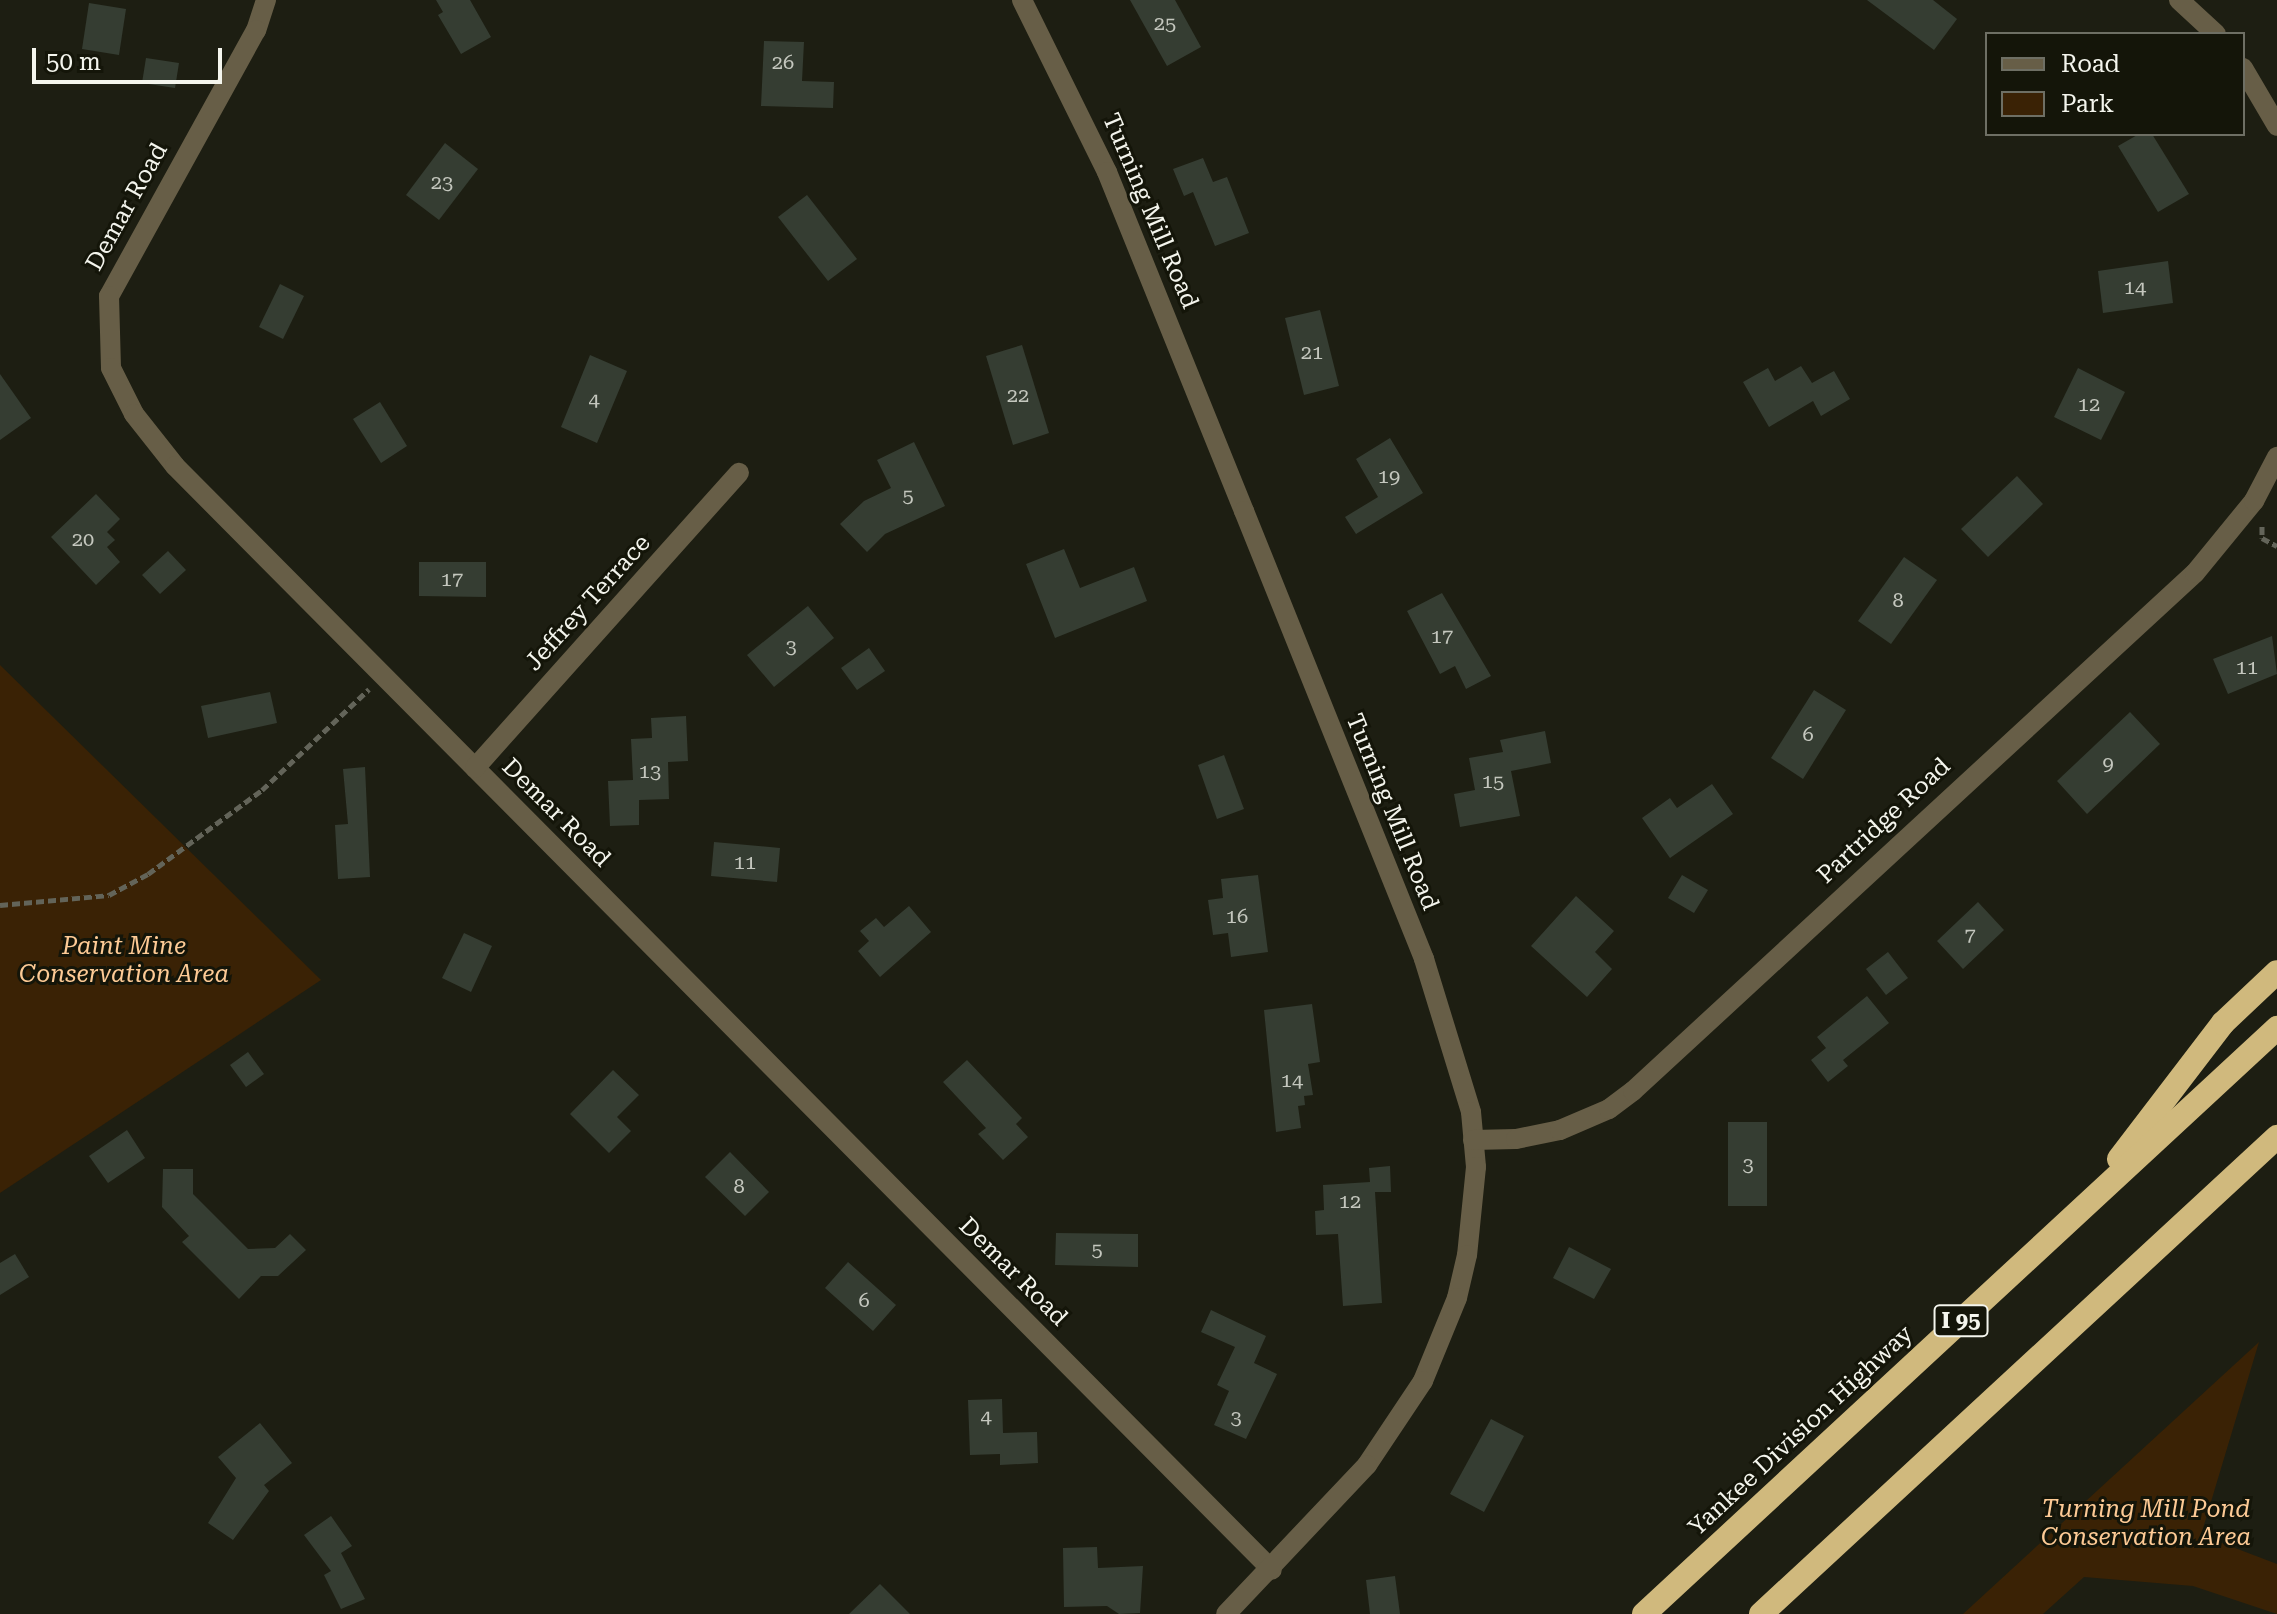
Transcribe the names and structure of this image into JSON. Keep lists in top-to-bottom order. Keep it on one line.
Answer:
{"streets":{"highway":["I 95","Yankee Division Highway"],"street":["Demar Road","Turning Mill Road","Jeffrey Terrace","Partridge Road"]},"crossings":[["Demar Road","Turning Mill Road"],["Demar Road","Jeffrey Terrace"],["Turning Mill Road","Partridge Road"]],"parks":["Paint Mine Conservation Area","Turning Mill Pond Conservation Area"],"house_numbers":["25","26","23","14","21","22","4","12","19","5","20","17","8","17","3","11","6","9","13","15","11","16","7","14","3","8","12","5","6","4","3"],"legend":["Road","Park"],"scale_bar":"50 m"}
